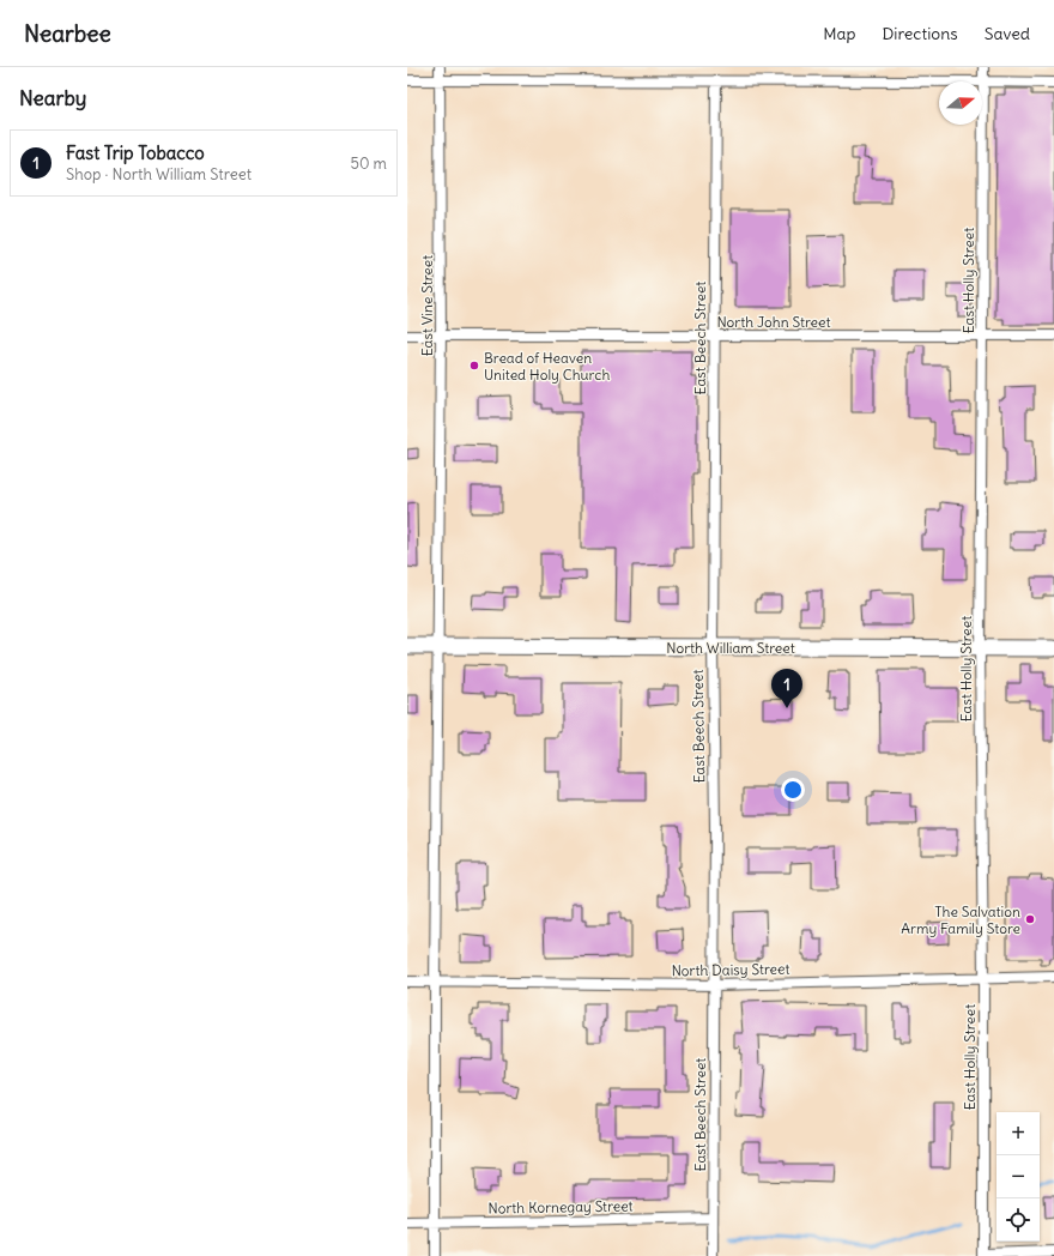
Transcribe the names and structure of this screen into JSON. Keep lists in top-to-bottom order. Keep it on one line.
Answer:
{"streets":{"main road":["North William Street"],"street":["East Holly Street","East Vine Street","North John Street","East Beech Street","North Daisy Street","North Kornegay Street"]},"crossings":[["East Holly Street","North John Street"],["East Holly Street","North William Street"],["East Holly Street","North Daisy Street"],["East Vine Street","North John Street"],["East Vine Street","North William Street"],["East Vine Street","North Daisy Street"],["East Vine Street","North Kornegay Street"],["North John Street","East Beech Street"],["East Beech Street","North William Street"],["East Beech Street","North Daisy Street"],["East Beech Street","North Kornegay Street"]],"places":["Bread of Heaven United Holy Church","The Salvation Army Family Store"],"north":"right","page":{"header":"Nearbee","nav":["Map","Directions","Saved"],"heading":"Nearby","list":[{"mark":"1","name":"Fast Trip Tobacco","note":"Shop · North William Street","value":"50 m"}],"pins":"1","map_buttons":["+","−"]}}
